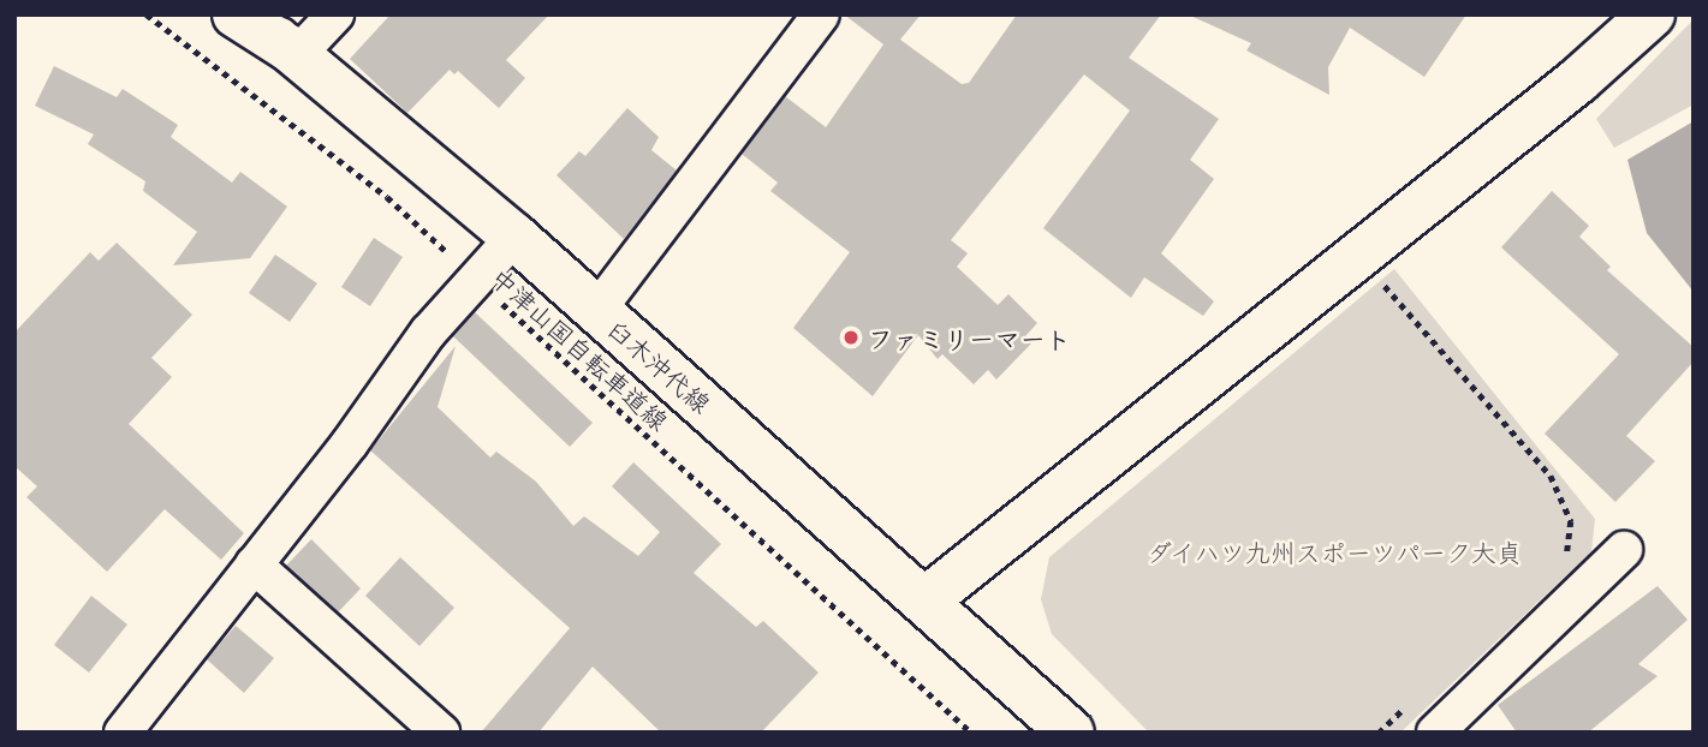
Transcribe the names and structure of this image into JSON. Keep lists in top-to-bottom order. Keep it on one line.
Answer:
{"streets":{"main road":["臼木沖代線"],"path":["中津山国自転車道線"]},"parks":["ダイハツ九州スポーツパーク大貞"],"places":["ファミリーマート"]}
